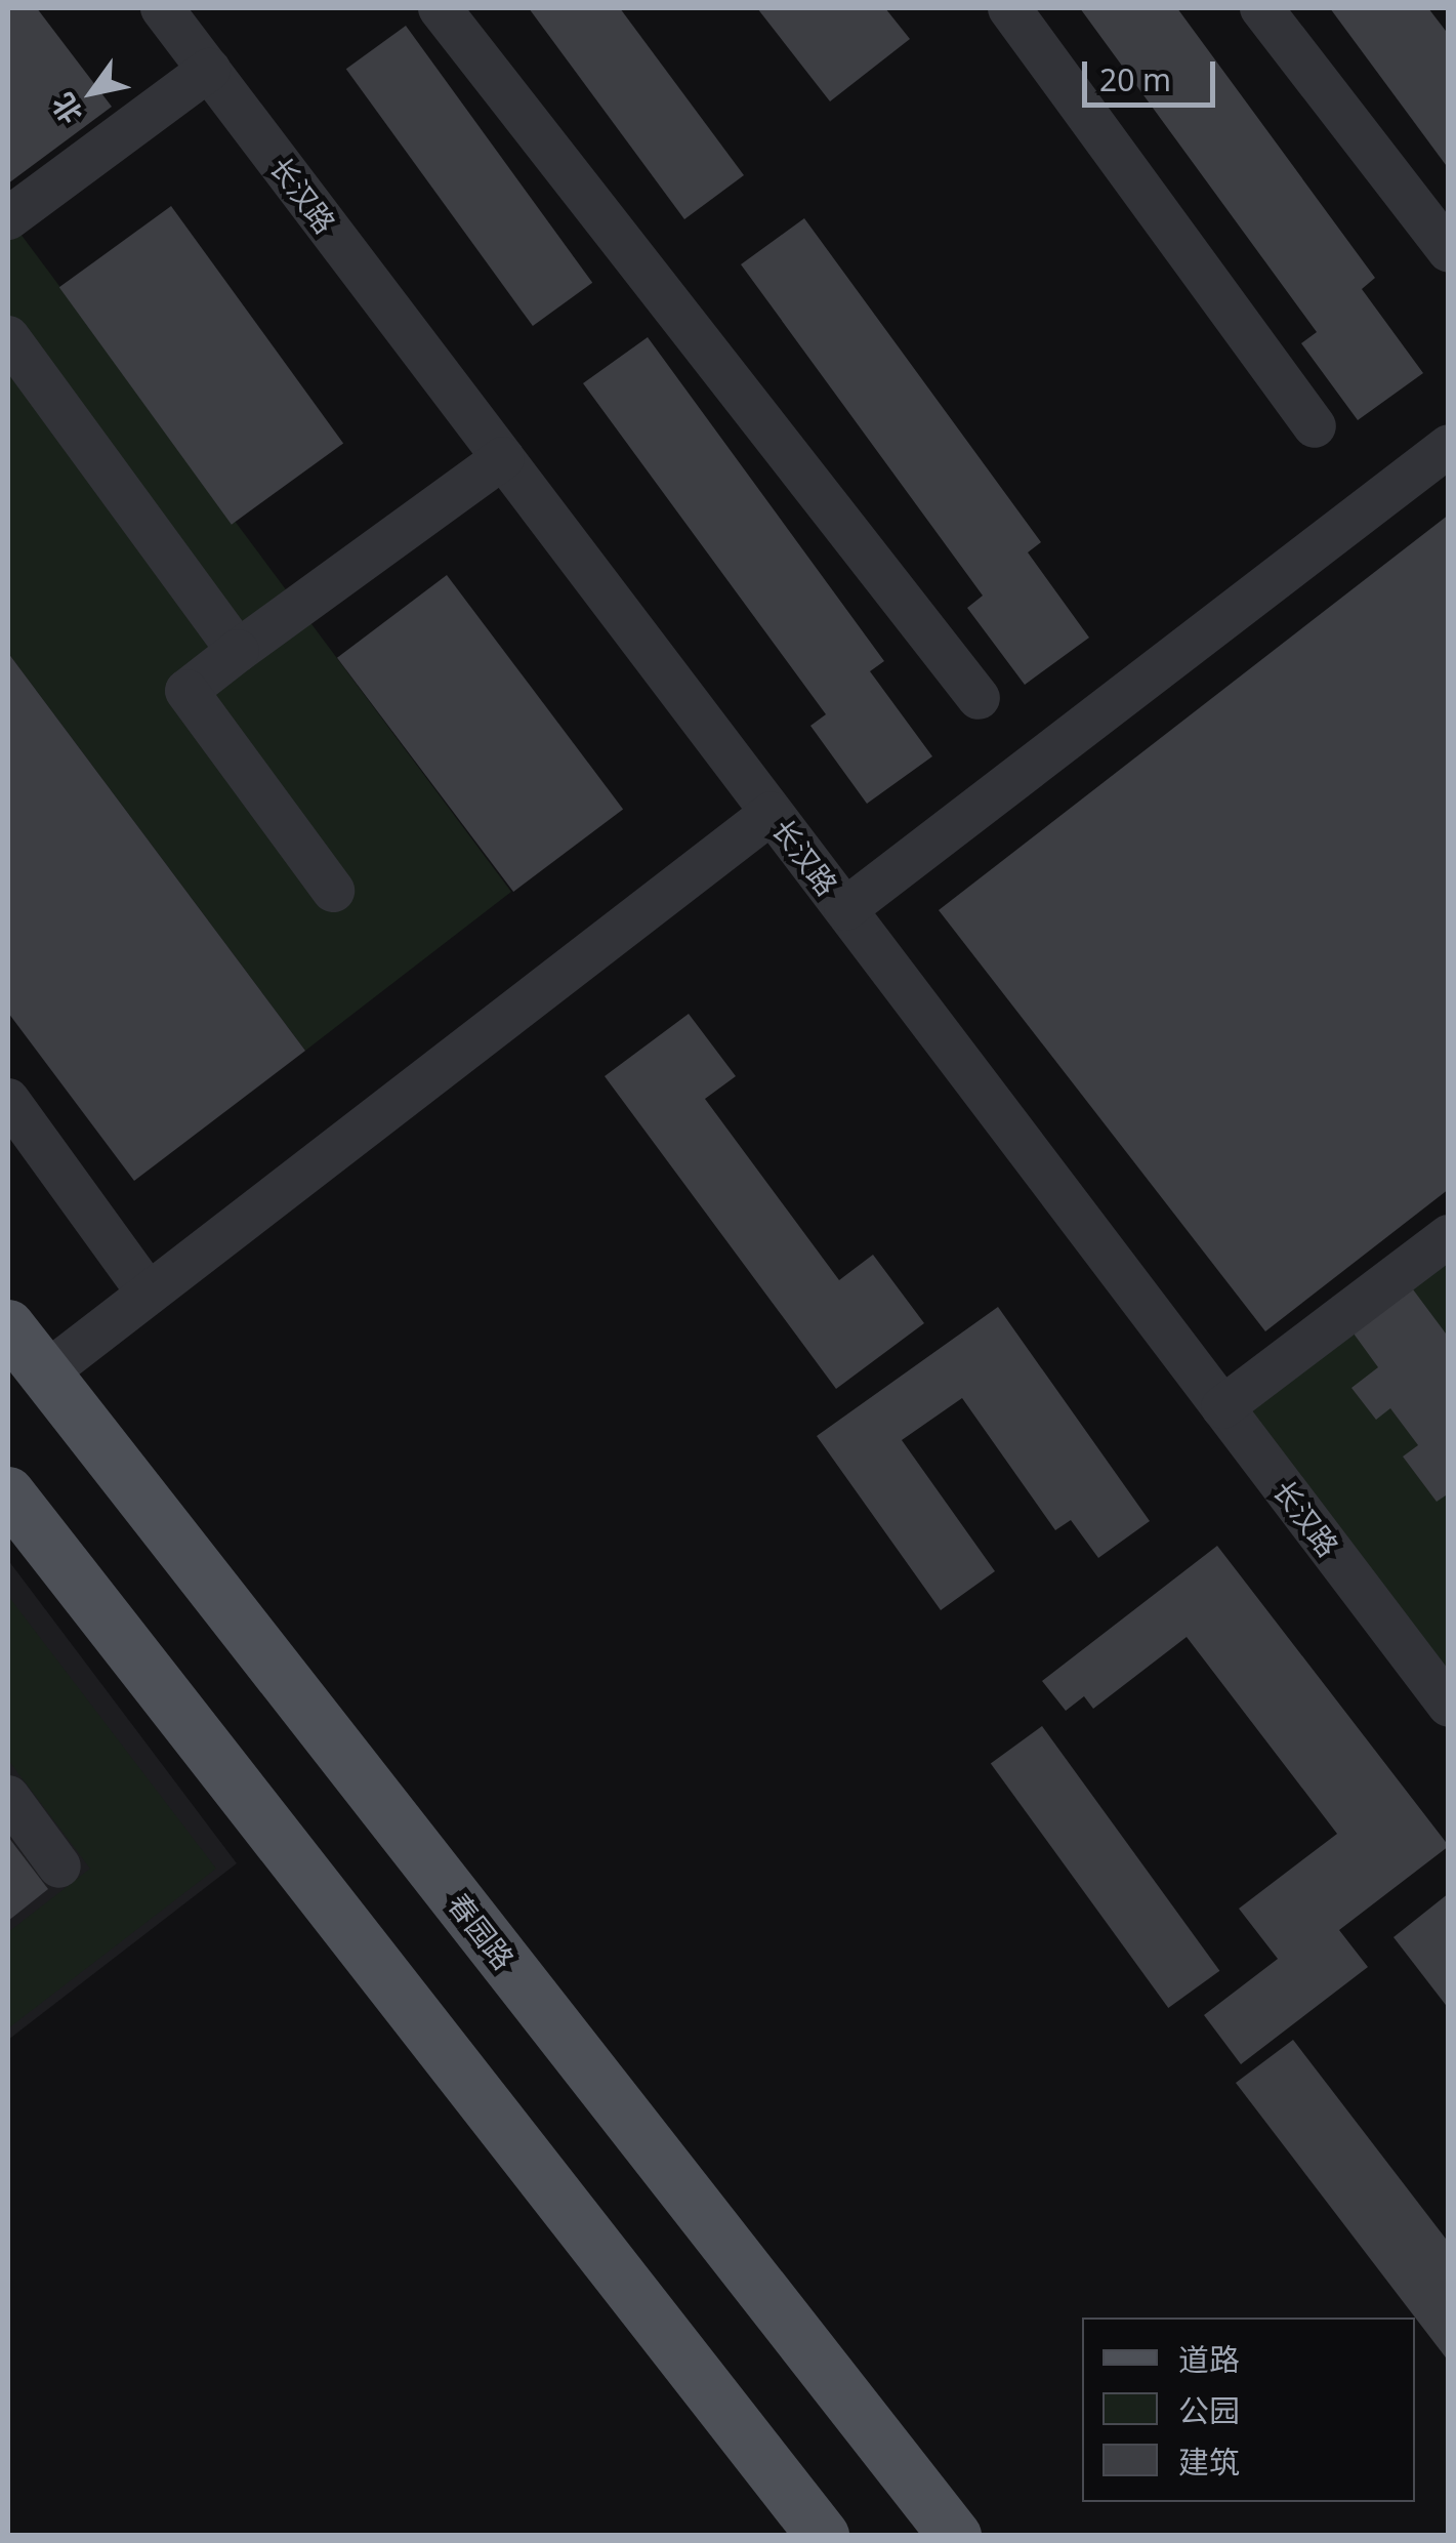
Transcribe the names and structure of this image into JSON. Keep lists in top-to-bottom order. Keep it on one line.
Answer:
{"streets":{"main road":["春园路"],"street":["长汉路"]},"legend":["道路","公园","建筑"],"scale_bar":"20 m","north":"bottom left"}
